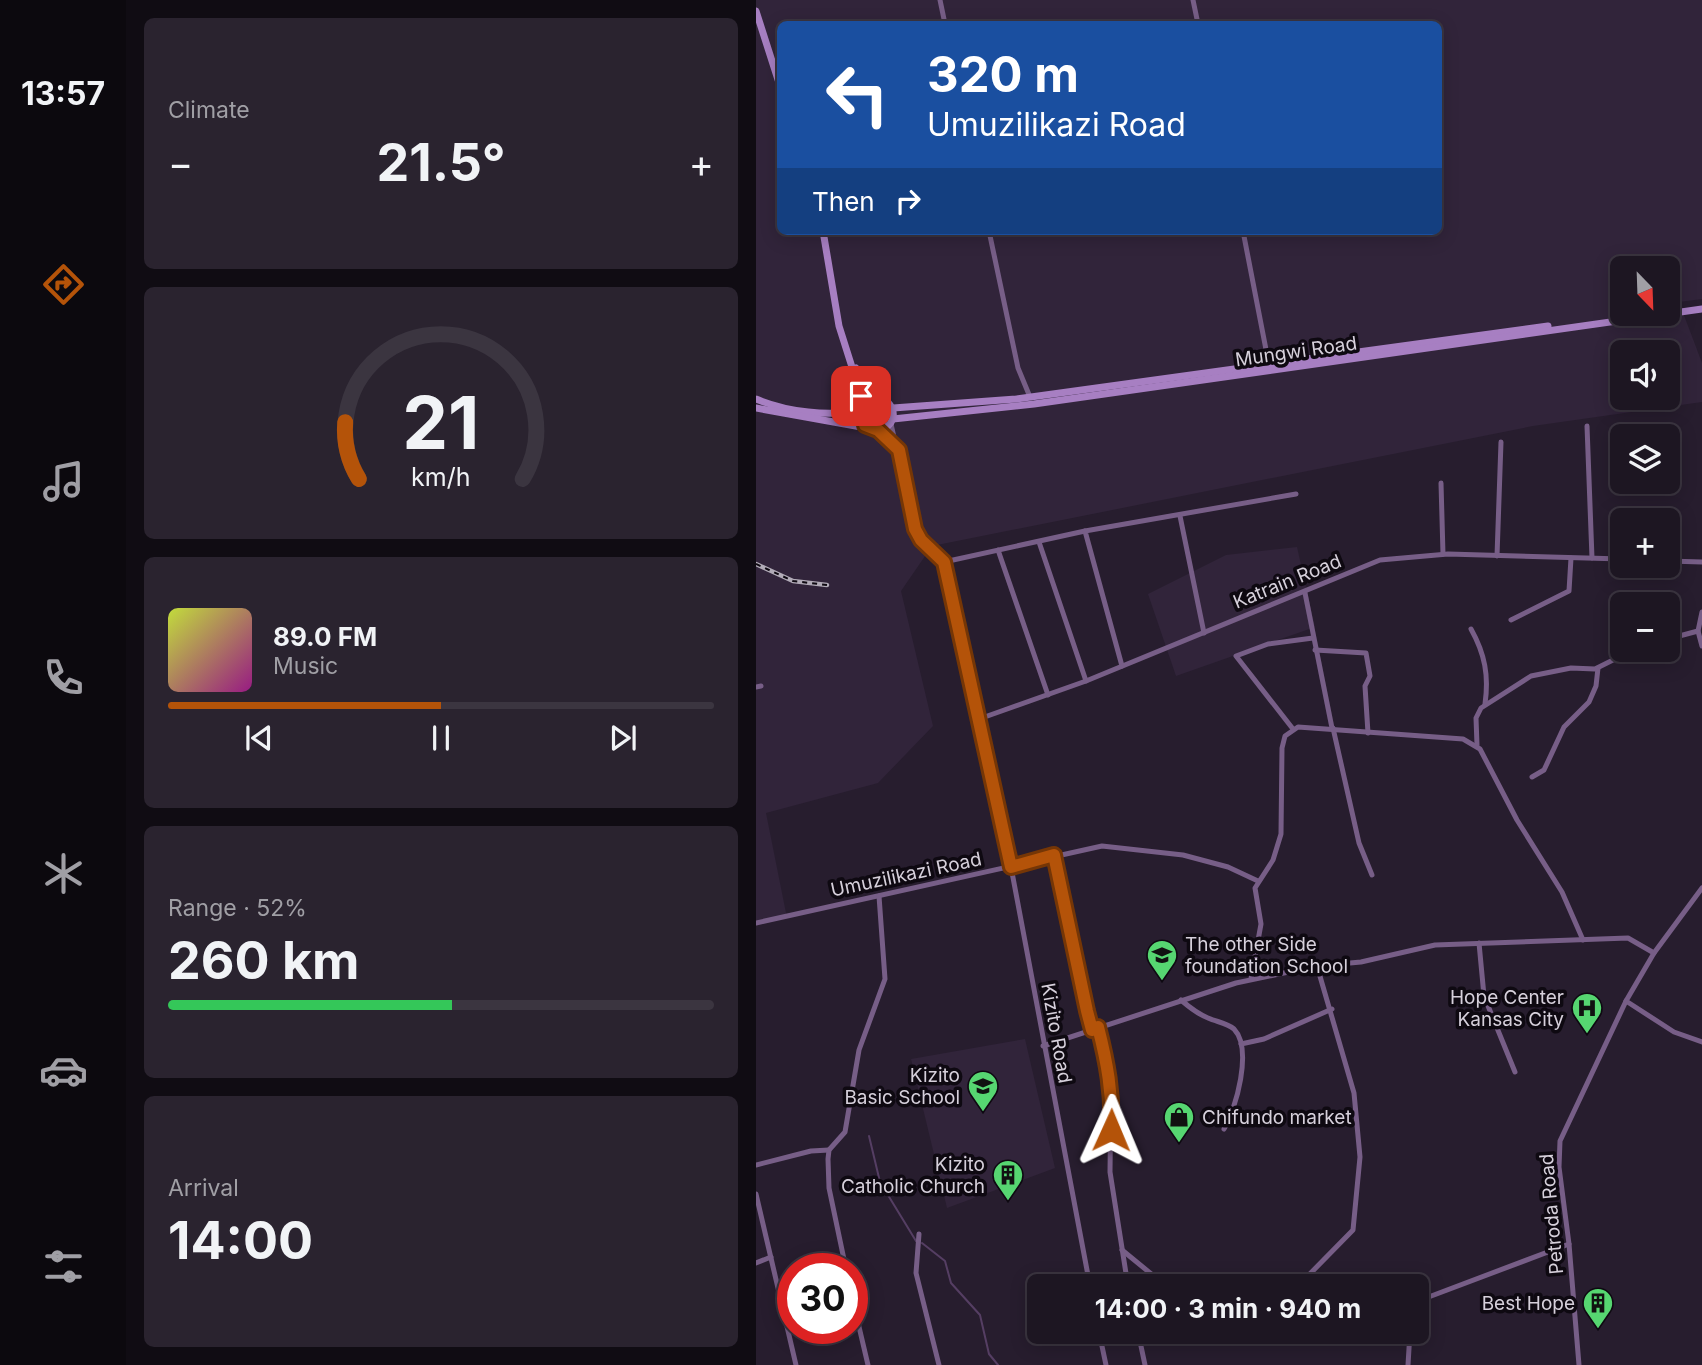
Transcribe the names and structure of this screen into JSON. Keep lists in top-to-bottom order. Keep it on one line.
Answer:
{"streets":{"main road":["Mungwi Road"],"street":["Katrain Road","Umuzilikazi Road","Kizito Road","Petroda Road"]},"crossings":[["Katrain Road","Kizito Road"],["Umuzilikazi Road","Kizito Road"]],"places":{"school or university":["The other Side foundation School","Kizito Basic School"],"hospital":["Hope Center Kansas City"],"shop":["Chifundo market"],"building":["Kizito Catholic Church","Best Hope"]},"north":"bottom right","page":{"tabs":"13:57","tile":["Climate",["Range · 52%","260 km"],["Arrival","14:00"]],"turn":["320 m","Umuzilikazi Road"],"heat":["−","21.5°","+"],"then":"Then","map_buttons":["+","−"],"song":["89.0 FM","Music"],"limit":"30","trip":"14:00 · 3 min · 940 m","gauge":["21","km/h"]}}
